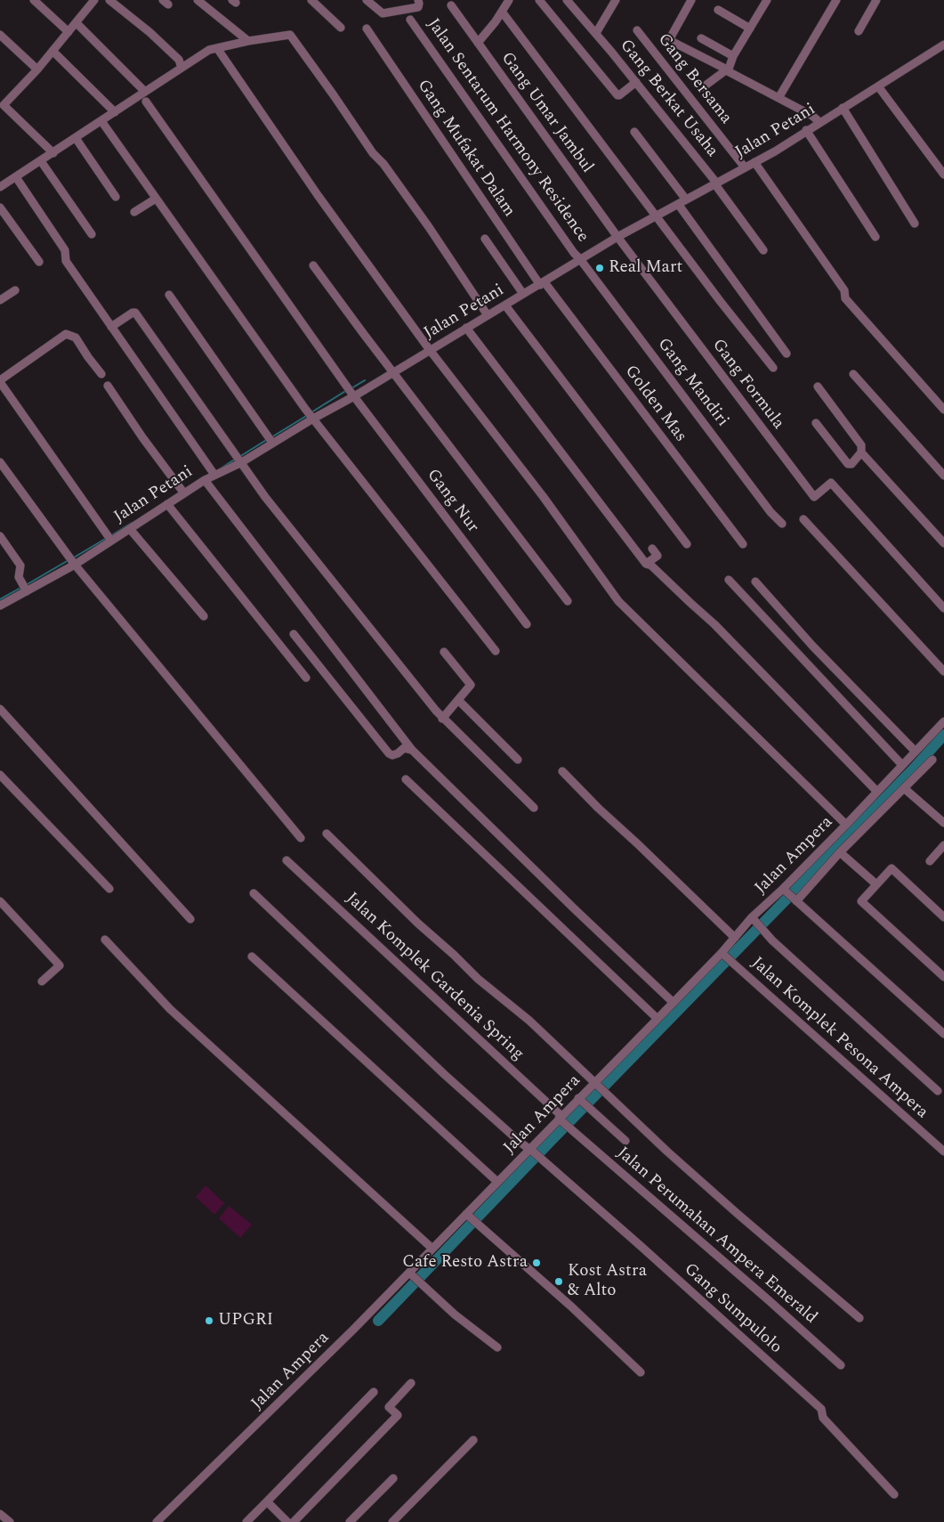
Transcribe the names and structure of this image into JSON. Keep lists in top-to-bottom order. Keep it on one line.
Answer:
{"streets":{"street":["Gang Bersama","Gang Berkat Usaha","Gang Umar Jambul","Jalan Sentarum Harmony Residence","Jalan Petani","Gang Mufakat Dalam","Gang Mandiri","Gang Formula","Golden Mas","Gang Nur","Jalan Ampera","Jalan Komplek Gardenia Spring","Jalan Komplek Pesona Ampera","Jalan Perumahan Ampera Emerald","Gang Sumpulolo"]},"crossings":[["Gang Bersama","Jalan Petani"],["Gang Berkat Usaha","Jalan Petani"],["Gang Umar Jambul","Jalan Petani"],["Gang Umar Jambul","Gang Formula"],["Jalan Sentarum Harmony Residence","Jalan Petani"],["Jalan Sentarum Harmony Residence","Gang Mandiri"],["Jalan Petani","Gang Mufakat Dalam"],["Jalan Petani","Gang Mandiri"],["Jalan Petani","Golden Mas"],["Jalan Petani","Gang Nur"],["Gang Mufakat Dalam","Golden Mas"],["Jalan Ampera","Jalan Komplek Gardenia Spring"],["Jalan Ampera","Jalan Komplek Pesona Ampera"],["Jalan Ampera","Gang Sumpulolo"],["Jalan Komplek Gardenia Spring","Jalan Perumahan Ampera Emerald"]],"places":["Real Mart","Cafe Resto Astra","Kost Astra & Alto","UPGRI"]}
